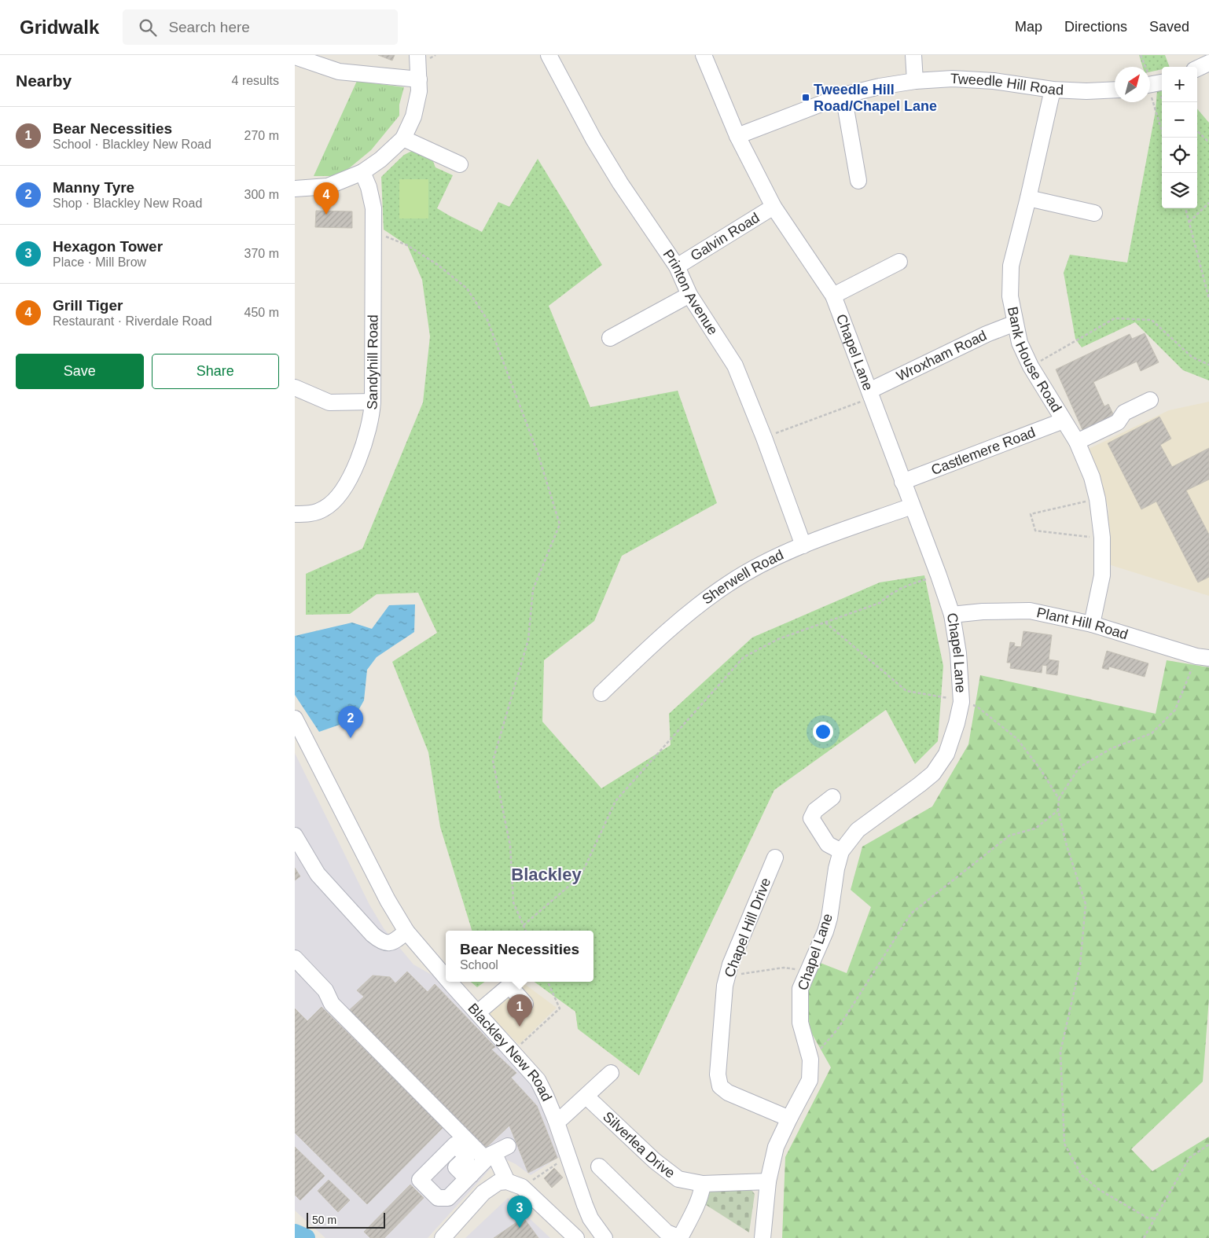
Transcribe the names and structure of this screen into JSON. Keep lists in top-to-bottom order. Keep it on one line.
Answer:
{"streets":{"street":["Tweedle Hill Road","Galvin Road","Printon Avenue","Chapel Lane","Wroxham Road","Bank House Road","Sandyhill Road","Castlemere Road","Sherwell Road","Plant Hill Road","Chapel Hill Drive","Blackley New Road","Silverlea Drive"]},"crossings":[["Tweedle Hill Road","Chapel Lane"],["Tweedle Hill Road","Bank House Road"],["Galvin Road","Printon Avenue"],["Galvin Road","Chapel Lane"],["Printon Avenue","Sherwell Road"],["Chapel Lane","Wroxham Road"],["Chapel Lane","Castlemere Road"],["Chapel Lane","Sherwell Road"],["Chapel Lane","Plant Hill Road"],["Chapel Lane","Chapel Hill Drive"],["Chapel Lane","Silverlea Drive"],["Wroxham Road","Bank House Road"],["Bank House Road","Castlemere Road"],["Bank House Road","Plant Hill Road"]],"districts":["Blackley"],"places":{"transit":["Tweedle Hill Road/Chapel Lane"]},"scale_bar":"50 m","north":"top right","page":{"header":"Gridwalk","search":"Search here","nav":["Map","Directions","Saved"],"heading":["Nearby","4 results"],"map_buttons":["+","−"],"list":[{"mark":"1","name":"Bear Necessities","note":"School · Blackley New Road","value":"270 m"},{"mark":"2","name":"Manny Tyre","note":"Shop · Blackley New Road","value":"300 m"},{"mark":"3","name":"Hexagon Tower","note":"Place · Mill Brow","value":"370 m"},{"mark":"4","name":"Grill Tiger","note":"Restaurant · Riverdale Road","value":"450 m"}],"pins":["4","2","1","3"],"buttons":["Save","Share"],"popup":["Bear Necessities","School"],"scale":"50 m"}}
